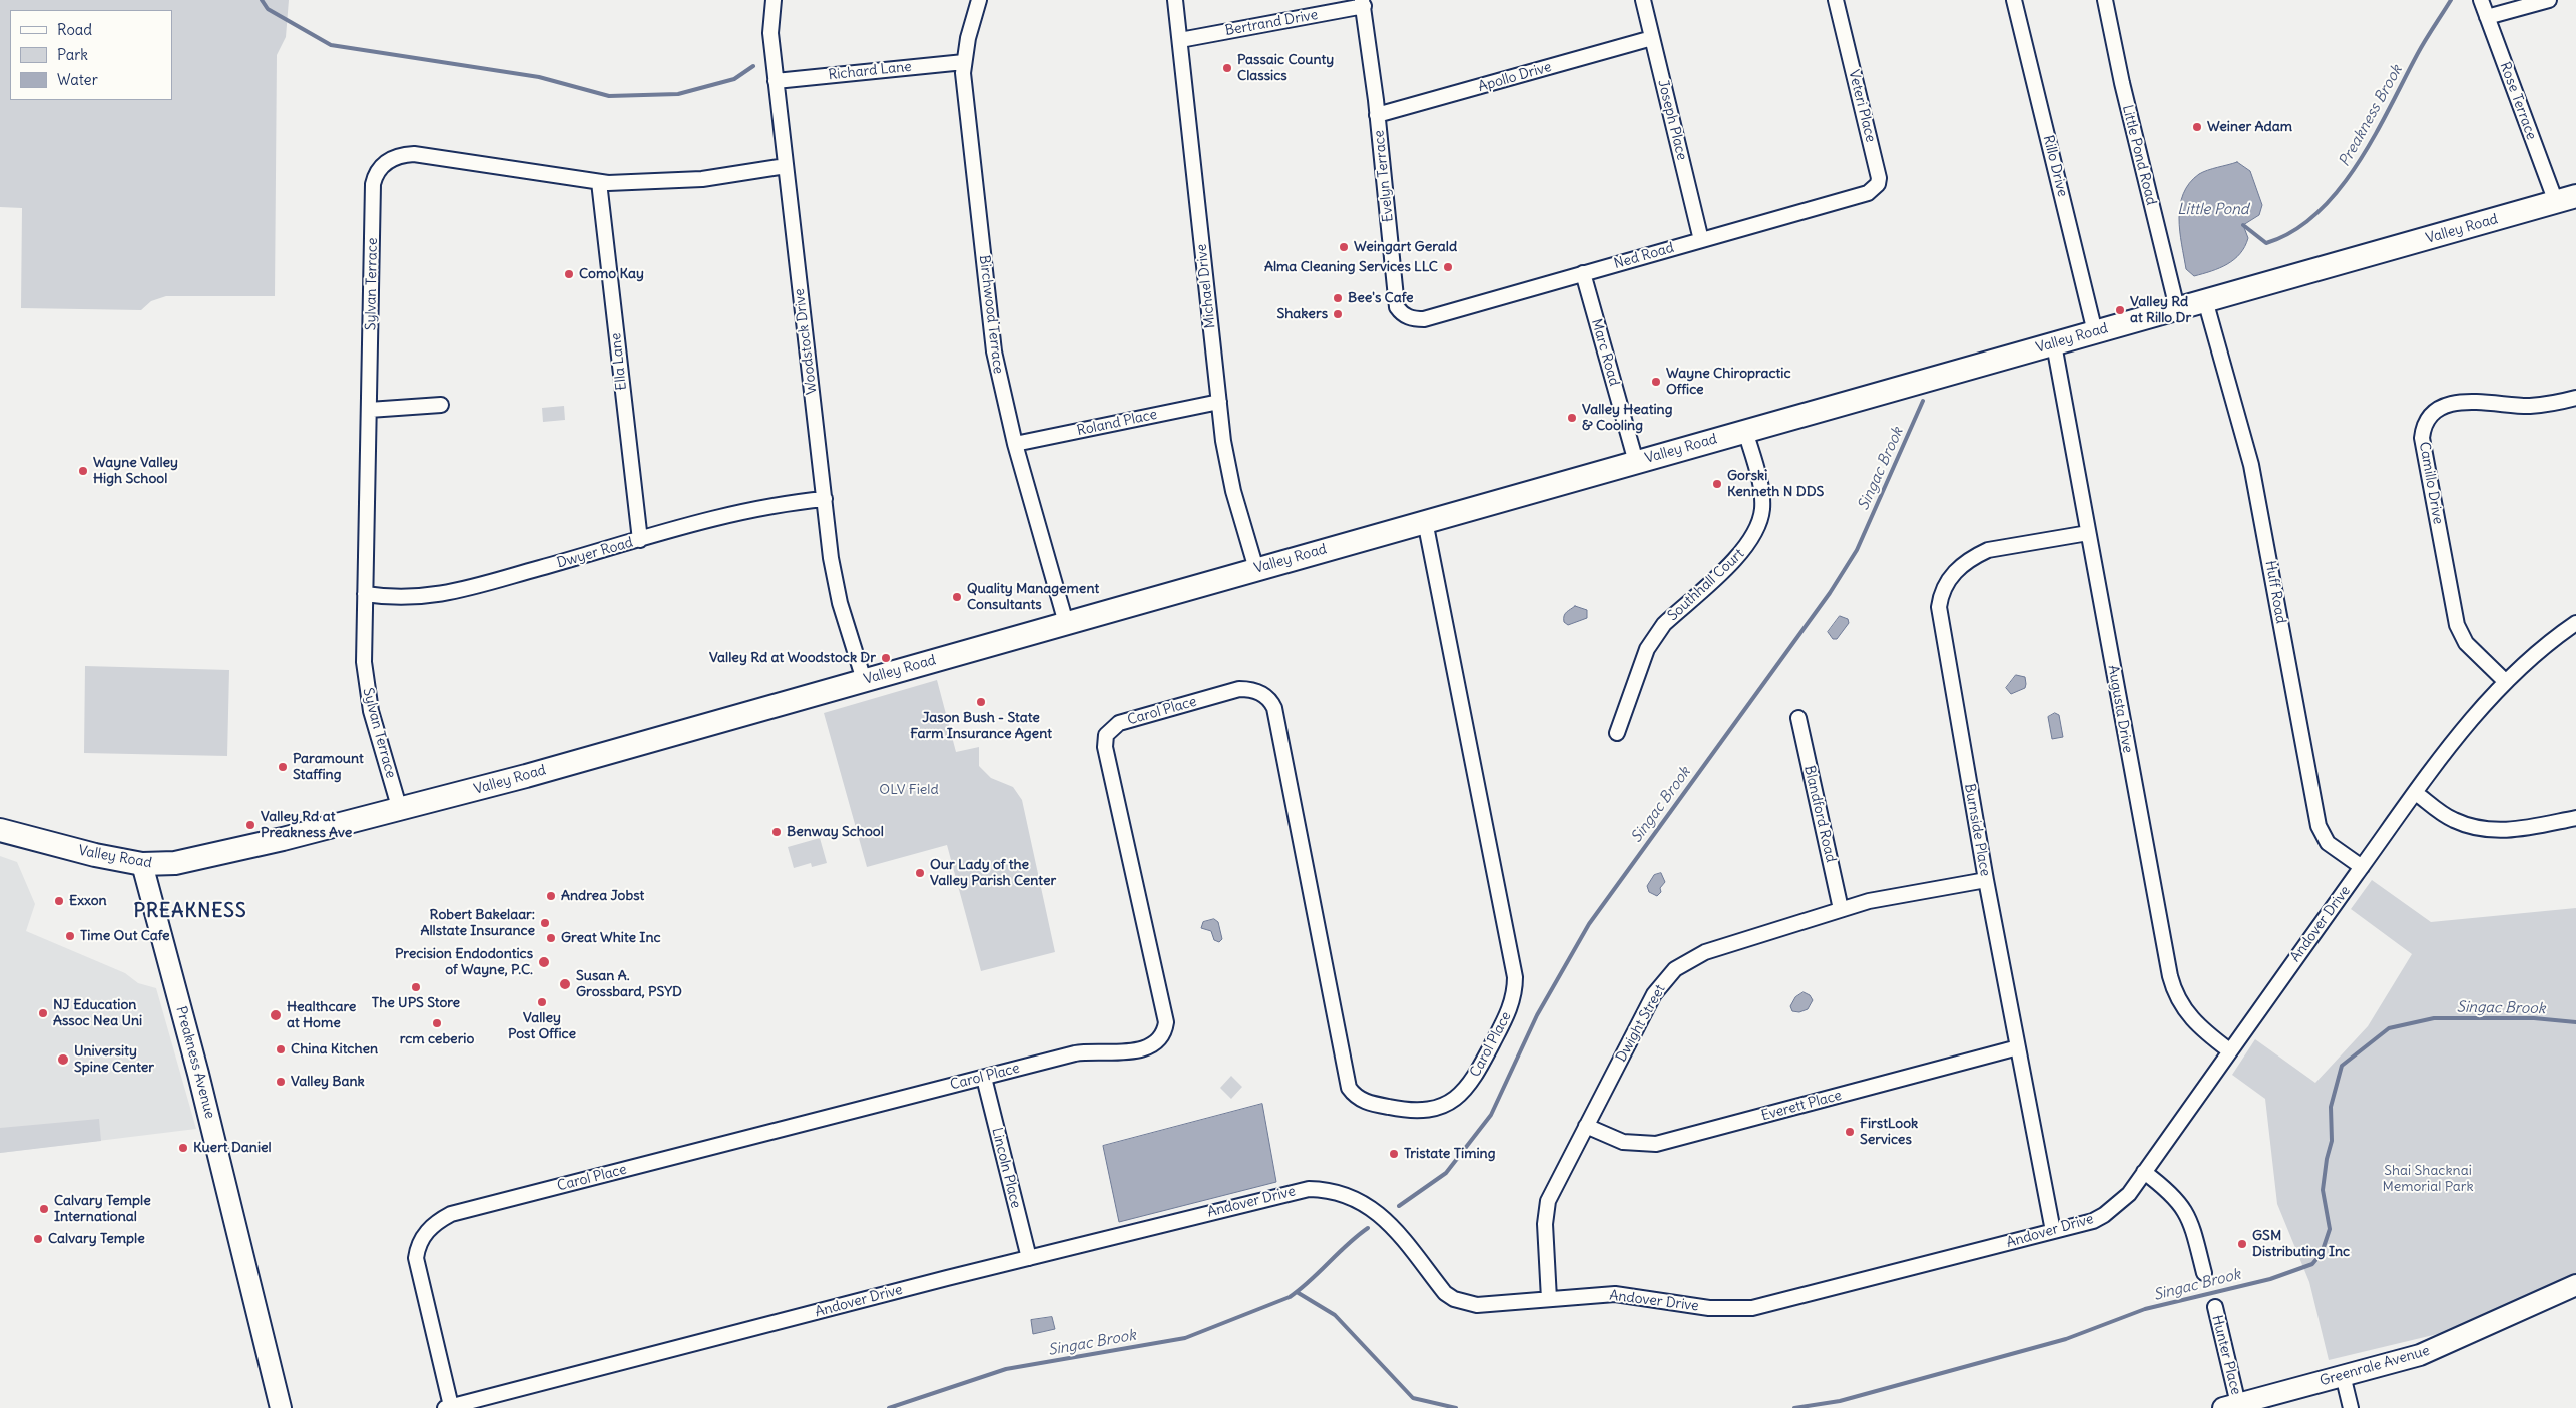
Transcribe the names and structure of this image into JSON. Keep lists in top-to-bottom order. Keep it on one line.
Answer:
{"streets":{"main road":["Valley Road","Preakness Avenue","Greenrale Avenue"],"street":["Bertrand Drive","Richard Lane","Apollo Drive","Rose Terrace","Veteri Place","Joseph Place","Little Pond Road","Rillo Drive","Evelyn Terrace","Ned Road","Sylvan Terrace","Michael Drive","Birchwood Terrace","Woodstock Drive","Marc Road","Ella Lane","Roland Place","Camillo Drive","Dwyer Road","Southhall Court","Huff Road","Augusta Drive","Carol Place","Blandford Road","Burnside Place","Andover Drive","Dwight Street","Everett Place","Lincoln Place","Hunter Place"]},"crossings":[["Bertrand Drive","Evelyn Terrace"],["Bertrand Drive","Michael Drive"],["Richard Lane","Birchwood Terrace"],["Richard Lane","Woodstock Drive"],["Apollo Drive","Joseph Place"],["Apollo Drive","Evelyn Terrace"],["Rose Terrace","Valley Road"],["Veteri Place","Ned Road"],["Joseph Place","Ned Road"],["Little Pond Road","Valley Road"],["Rillo Drive","Valley Road"],["Evelyn Terrace","Ned Road"],["Valley Road","Sylvan Terrace"],["Valley Road","Michael Drive"],["Valley Road","Birchwood Terrace"],["Valley Road","Woodstock Drive"],["Valley Road","Marc Road"],["Valley Road","Southhall Court"],["Valley Road","Huff Road"],["Valley Road","Augusta Drive"],["Valley Road","Carol Place"],["Valley Road","Preakness Avenue"],["Ned Road","Marc Road"],["Sylvan Terrace","Woodstock Drive"],["Sylvan Terrace","Ella Lane"],["Sylvan Terrace","Dwyer Road"],["Michael Drive","Roland Place"],["Birchwood Terrace","Roland Place"],["Woodstock Drive","Dwyer Road"],["Ella Lane","Dwyer Road"],["Camillo Drive","Andover Drive"],["Huff Road","Andover Drive"],["Augusta Drive","Burnside Place"],["Augusta Drive","Andover Drive"],["Carol Place","Andover Drive"],["Carol Place","Lincoln Place"],["Blandford Road","Dwight Street"],["Burnside Place","Andover Drive"],["Burnside Place","Dwight Street"],["Burnside Place","Everett Place"],["Andover Drive","Dwight Street"],["Andover Drive","Lincoln Place"],["Dwight Street","Everett Place"],["Hunter Place","Greenrale Avenue"]],"districts":["PREAKNESS"],"water":["Preakness Brook","Little Pond","Singac Brook"],"parks":["OLV Field","Shai Shacknai Memorial Park"],"places":["Passaic County Classics","Weiner Adam","Weingart Gerald","Alma Cleaning Services LLC","Como Kay","Bee's Cafe","Valley Rd at Rillo Dr","Shakers","Wayne Chiropractic Office","Valley Heating & Cooling","Wayne Valley High School","Gorski Kenneth N DDS","Quality Management Consultants","Valley Rd at Woodstock Dr","Jason Bush - State Farm Insurance Agent","Paramount Staffing","Valley Rd at Preakness Ave","Benway School","Our Lady of the Valley Parish Center","Andrea Jobst","Exxon","Robert Bakelaar: Allstate Insurance","Time Out Cafe","Great White Inc","Precision Endodontics of Wayne, P.C.","Susan A. Grossbard, PSYD","The UPS Store","Valley Post Office","NJ Education Assoc Nea Uni","Healthcare at Home","rcm ceberio","China Kitchen","University Spine Center","Valley Bank","FirstLook Services","Kuert Daniel","Tristate Timing","Calvary Temple International","Calvary Temple","GSM Distributing Inc"],"legend":["Road","Park","Water"]}
